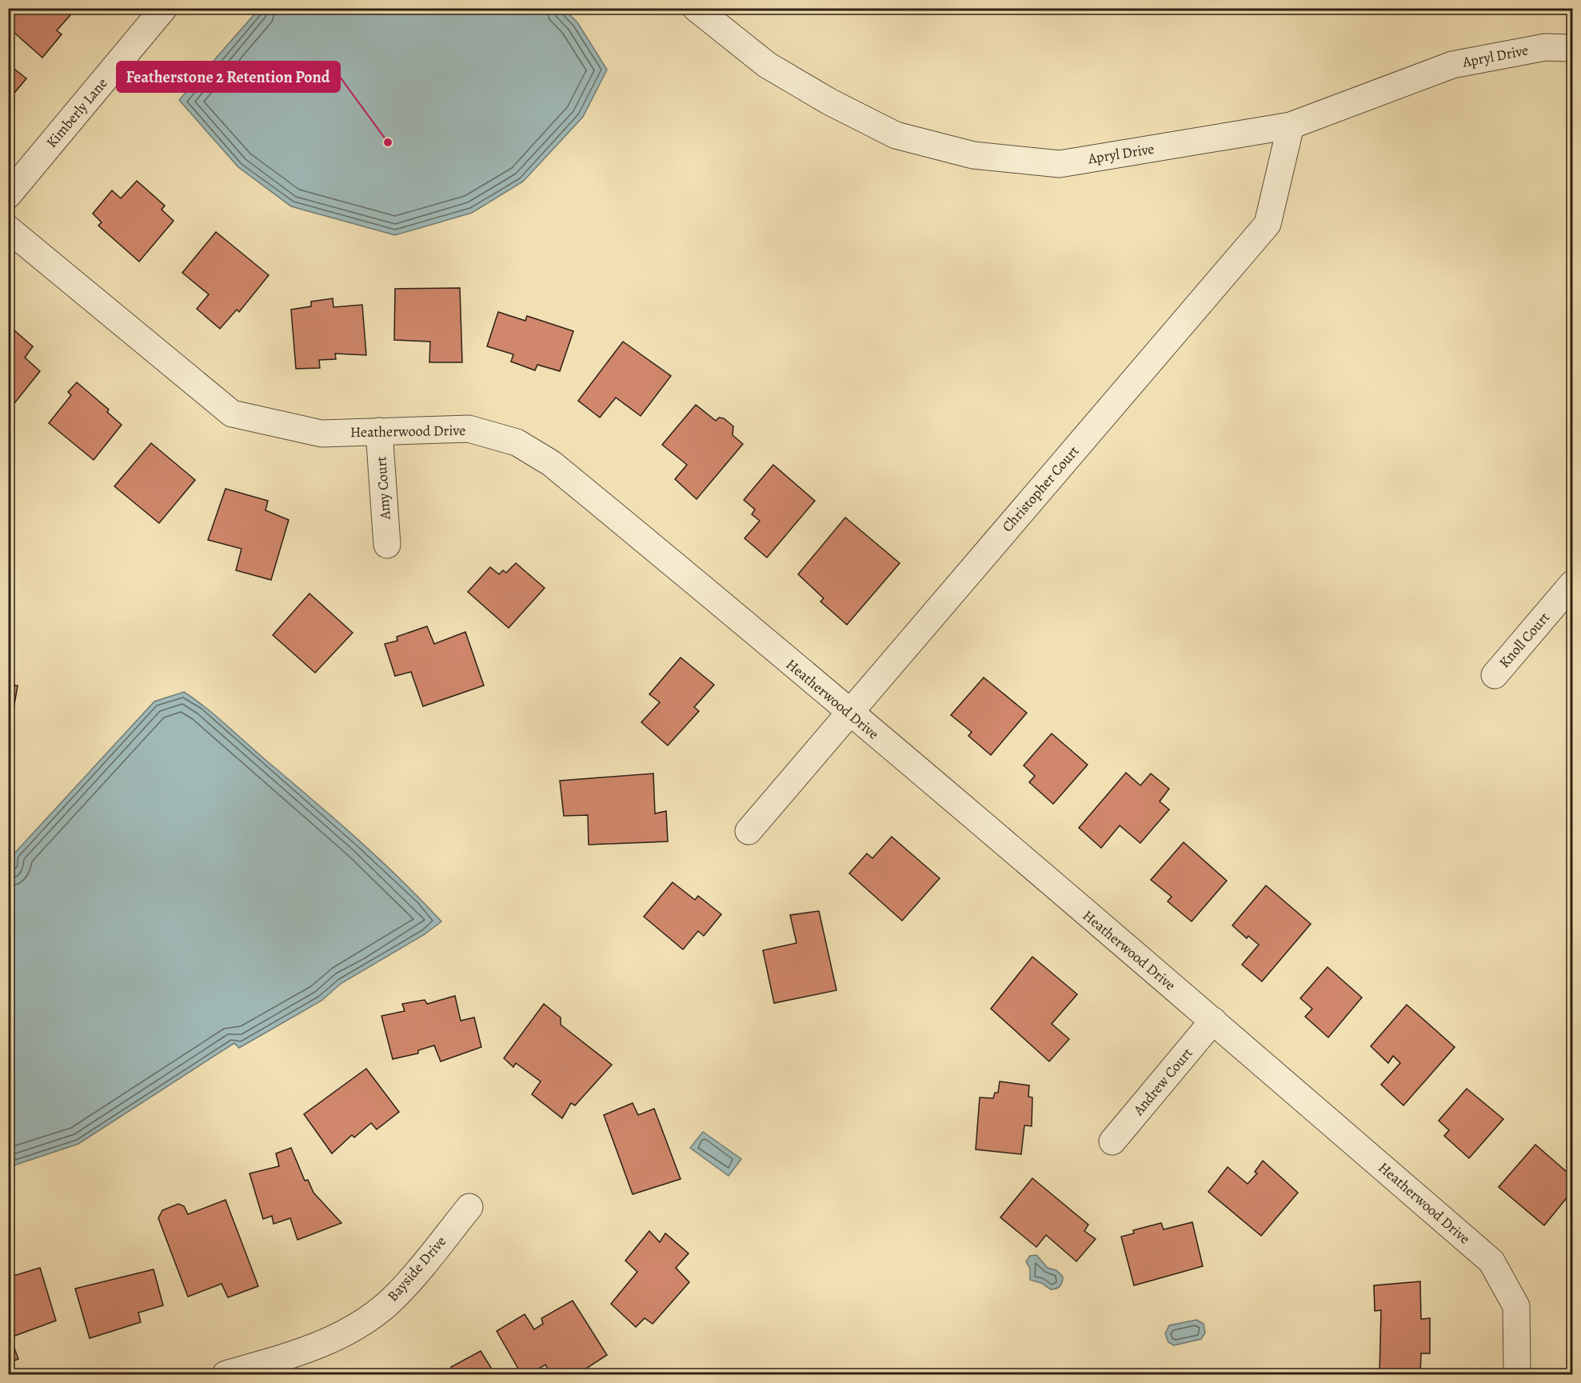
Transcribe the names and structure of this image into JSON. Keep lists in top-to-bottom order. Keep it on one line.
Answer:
{"streets":{"street":["Apryl Drive","Kimberly Lane","Heatherwood Drive","Amy Court","Christopher Court","Knoll Court","Andrew Court","Bayside Drive"]},"crossings":[["Apryl Drive","Christopher Court"],["Heatherwood Drive","Amy Court"],["Heatherwood Drive","Christopher Court"],["Heatherwood Drive","Andrew Court"]],"places":["Featherstone 2 Retention Pond"]}
